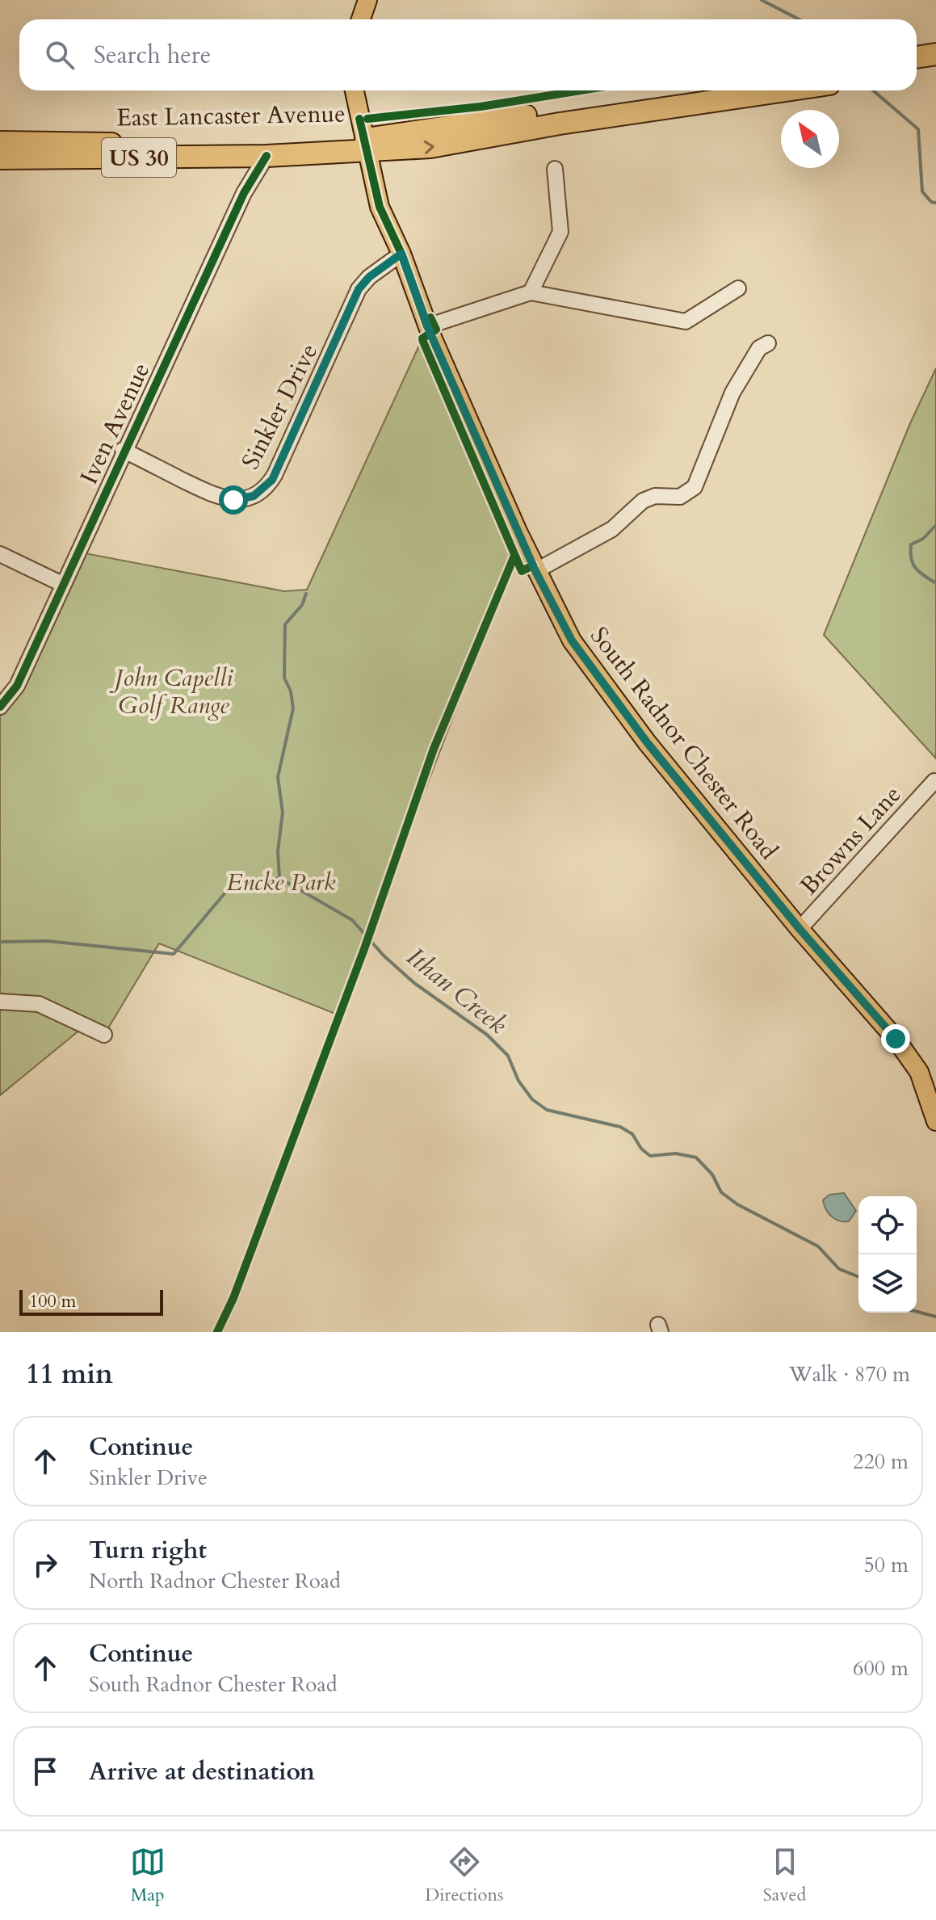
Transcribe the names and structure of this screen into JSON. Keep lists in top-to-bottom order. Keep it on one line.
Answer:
{"streets":{"highway":["East Lancaster Avenue","US 30"],"main road":["South Radnor Chester Road"],"street":["Sinkler Drive","Iven Avenue","Browns Lane"]},"crossings":[["East Lancaster Avenue","Iven Avenue"],["East Lancaster Avenue","South Radnor Chester Road"],["Sinkler Drive","Iven Avenue"],["Sinkler Drive","South Radnor Chester Road"],["South Radnor Chester Road","Browns Lane"]],"water":["Ithan Creek"],"parks":["John Capelli Golf Range","Encke Park"],"scale_bar":"100 m","north":"top left","page":{"search":"Search here","scale":"100 m","heading":["11 min","Walk · 870 m"],"list":[["Continue","Sinkler Drive","220 m"],["Turn right","North Radnor Chester Road","50 m"],["Continue","South Radnor Chester Road","600 m"],"Arrive at destination"],"nav":["Map","Directions","Saved"]}}
